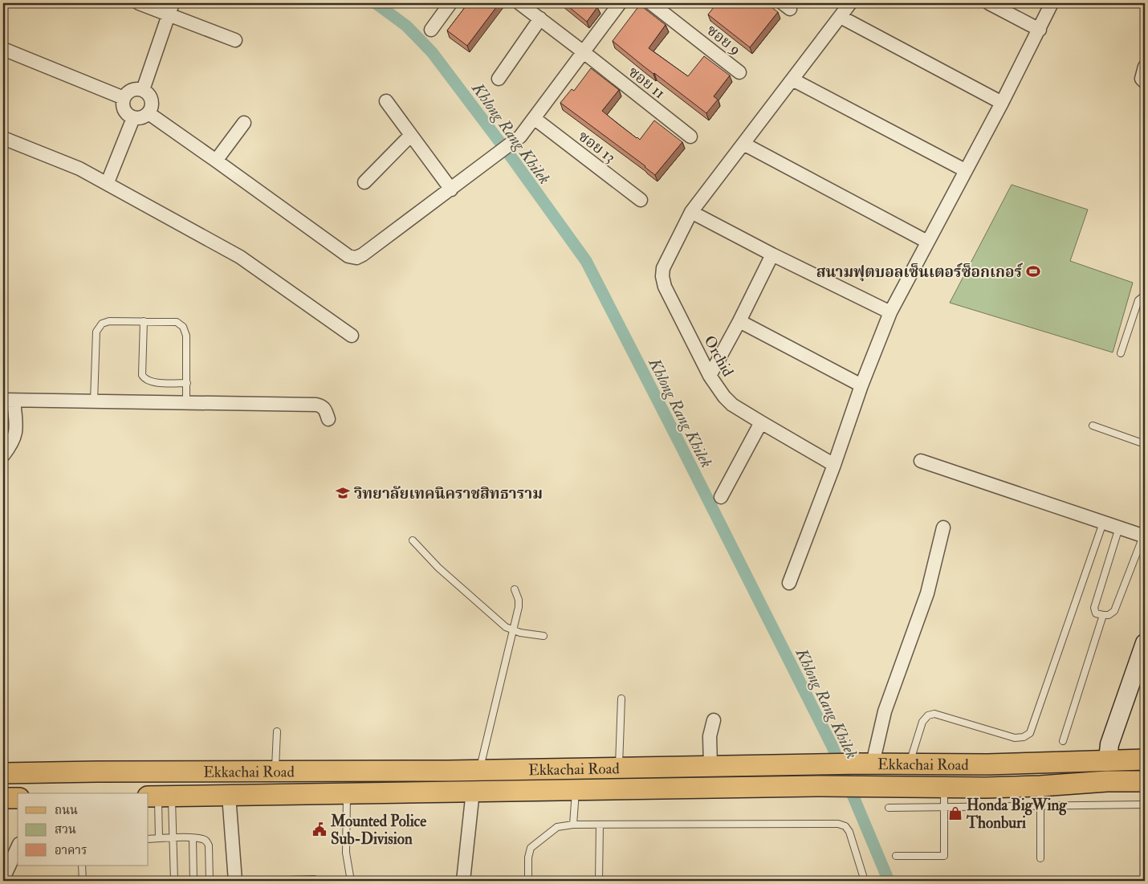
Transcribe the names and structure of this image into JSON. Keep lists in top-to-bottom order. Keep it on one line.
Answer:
{"streets":{"main road":["Ekkachai Road"],"street":["ซอย 9","ซอย 11","ซอย 13","Orchid"]},"water":["Khlong Rang Khilek"],"places":{"sports":["สนามฟุตบอลเซ็นเตอร์ซ็อกเกอร์"],"school or university":["วิทยาลัยเทคนิคราชสิทธาราม"],"shop":["Honda BigWing Thonburi"],"public building":["Mounted Police Sub-Division"]},"legend":["ถนน","สวน","อาคาร"]}
